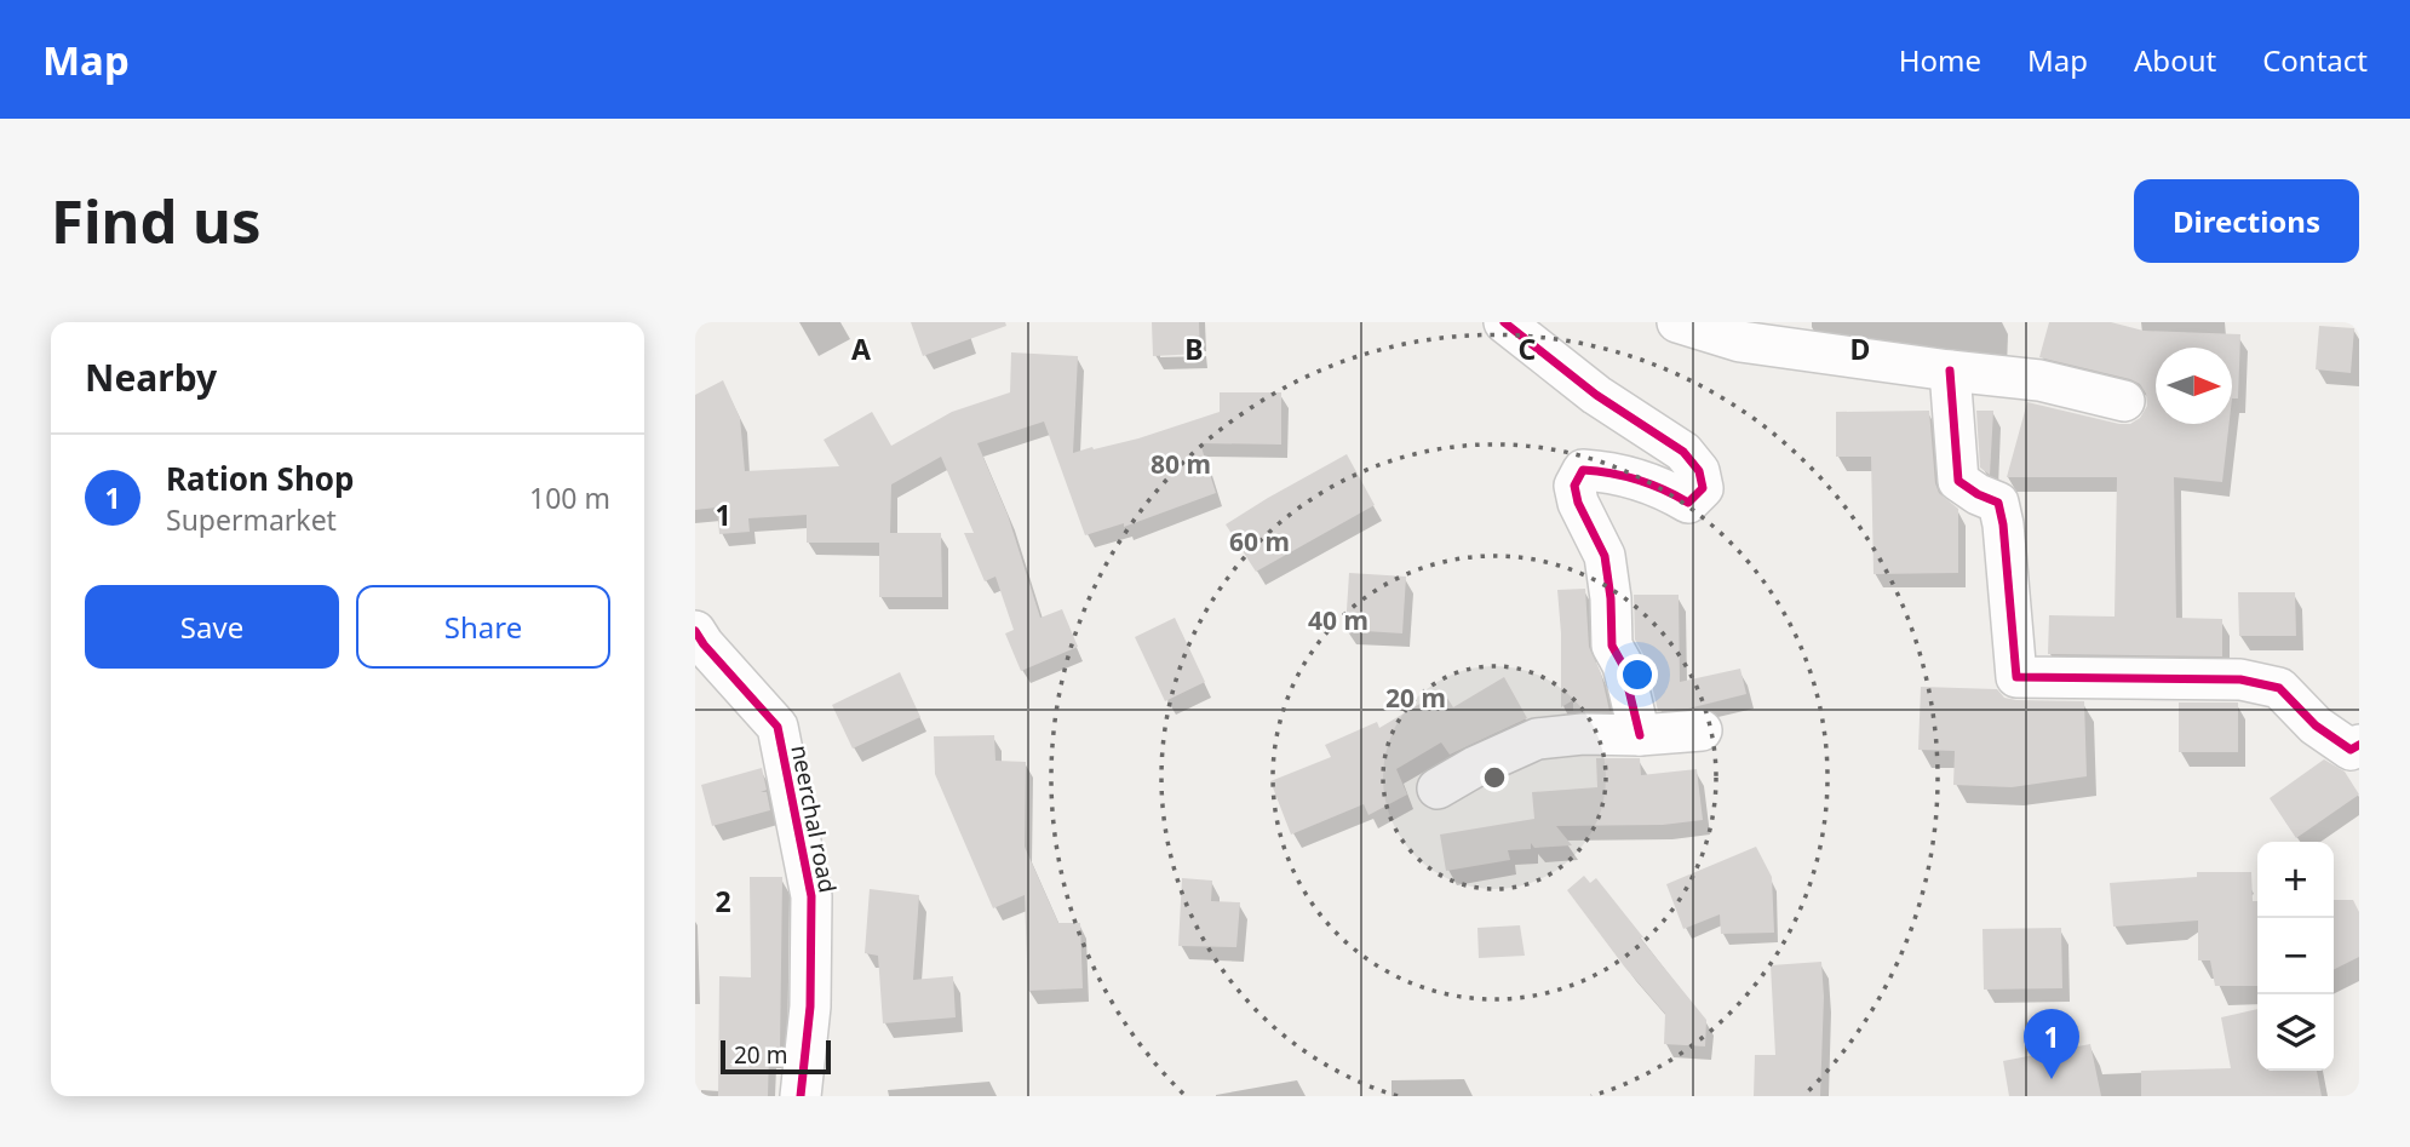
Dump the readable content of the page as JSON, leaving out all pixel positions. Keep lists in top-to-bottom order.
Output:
{
  "streets": {
    "street": ["neerchal road"]
  },
  "scale_bar": "20 m",
  "north": "right",
  "page": {
    "header": "Map",
    "nav": [
      "Home",
      "Map",
      "About",
      "Contact"
    ],
    "buttons": [
      "Directions",
      ["Save", "Share"]
    ],
    "title": "Find us",
    "heading": "Nearby",
    "list": [
      {
        "mark": "1",
        "name": "Ration Shop",
        "note": "Supermarket",
        "value": "100 m"
      }
    ],
    "map_buttons": ["+", "−"],
    "pins": "1",
    "scale": "20 m"
  },
  "grid": {
    "columns": [
      "A",
      "B",
      "C",
      "D"
    ],
    "rows": ["1", "2"]
  },
  "rings": [
    "80 m",
    "60 m",
    "40 m",
    "20 m"
  ]
}
